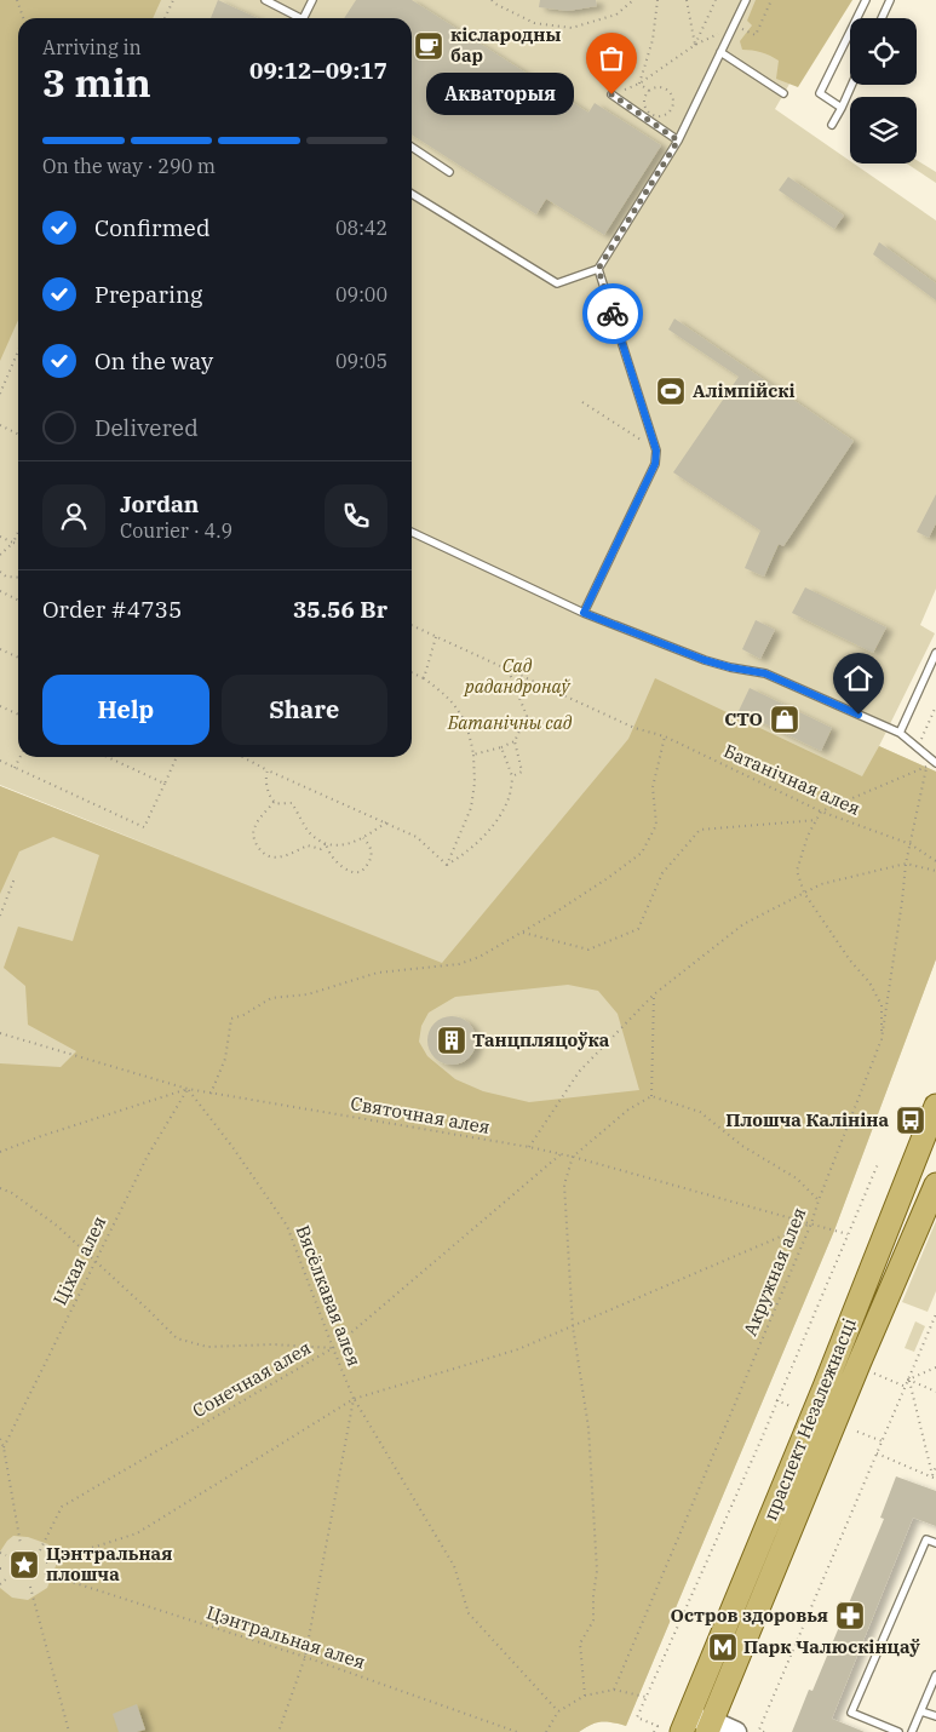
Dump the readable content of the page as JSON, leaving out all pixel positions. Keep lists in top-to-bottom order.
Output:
{
  "streets": {
    "main road": ["праспект Незалежнасці"],
    "path": [
      "Батанічная алея",
      "Святочная алея",
      "Ціхая алея",
      "Акружная алея",
      "Вясёлкавая алея",
      "Сонечная алея",
      "Цэнтральная алея"
    ]
  },
  "crossings": [
    ["Батанічная алея", "Акружная алея"],
    ["Святочная алея", "Ціхая алея"],
    ["Святочная алея", "Акружная алея"],
    ["Святочная алея", "Вясёлкавая алея"],
    ["Святочная алея", "Сонечная алея"],
    ["Ціхая алея", "Вясёлкавая алея"],
    ["Вясёлкавая алея", "Сонечная алея"]
  ],
  "parks": ["Сад радандронаў", "Батанічны сад"],
  "places": {
    "cafe": ["кіслародны бар"],
    "other": ["Акваторыя"],
    "sports": ["Алімпійскі"],
    "shop": ["СТО"],
    "building": ["Танцпляцоўка"],
    "bus stop": ["Плошча Калініна"],
    "place": ["Цэнтральная плошча"],
    "pharmacy": ["Остров здоровья"],
    "metro station": ["Парк Чалюскінцаў"]
  },
  "page": {
    "heading": ["3 min", "Arriving in", "09:12–09:17"],
    "panel": [
      "Jordan",
      "Courier · 4.9",
      "Order #4735",
      "35.56 Br"
    ],
    "bubble": "Акваторыя",
    "bar": "On the way · 290 m",
    "list": [
      ["Confirmed", "08:42"],
      ["Preparing", "09:00"],
      ["On the way", "09:05"],
      "Delivered"
    ],
    "buttons": ["Help", "Share"]
  }
}
